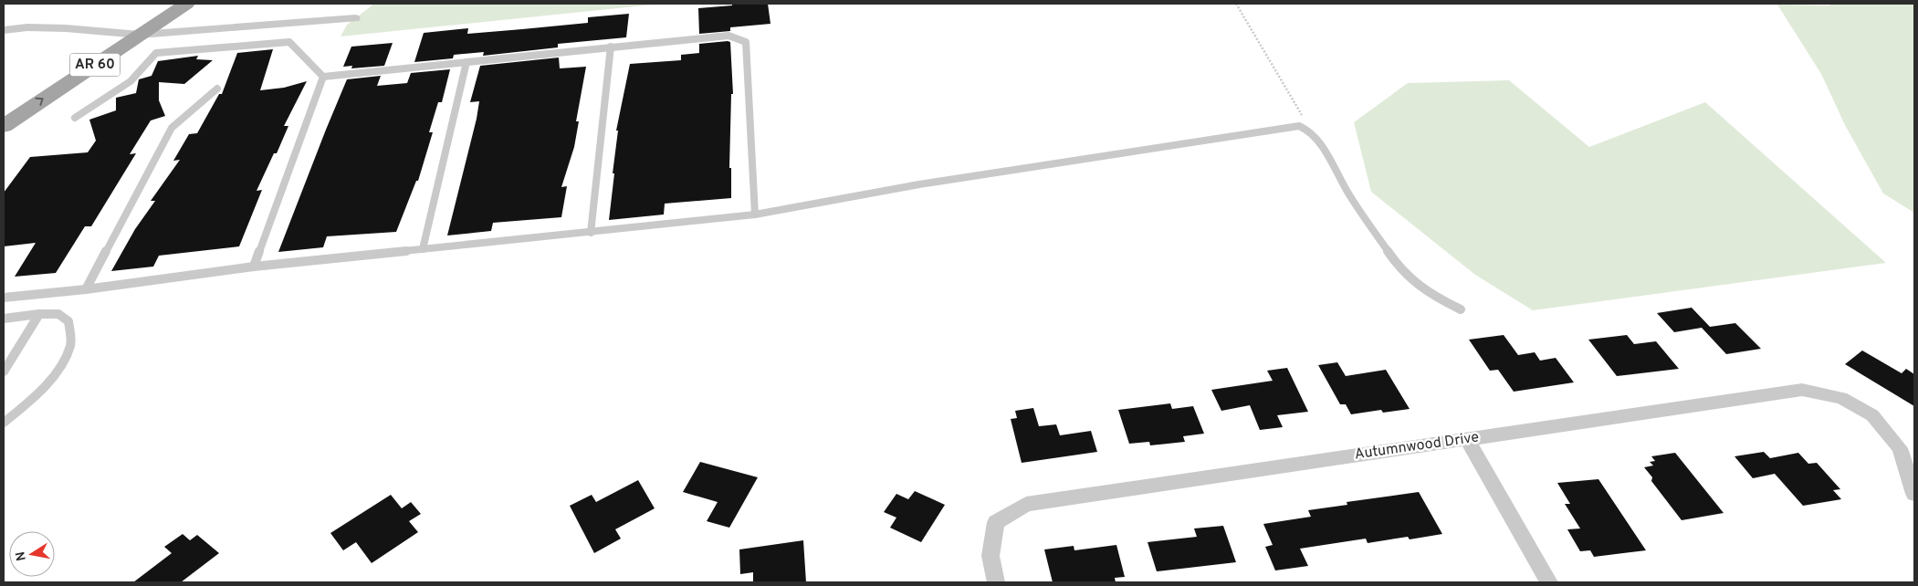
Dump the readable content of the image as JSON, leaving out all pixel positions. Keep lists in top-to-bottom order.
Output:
{
  "streets": {
    "main road": ["AR 60"],
    "street": ["Autumnwood Drive"]
  },
  "north": "left"
}
